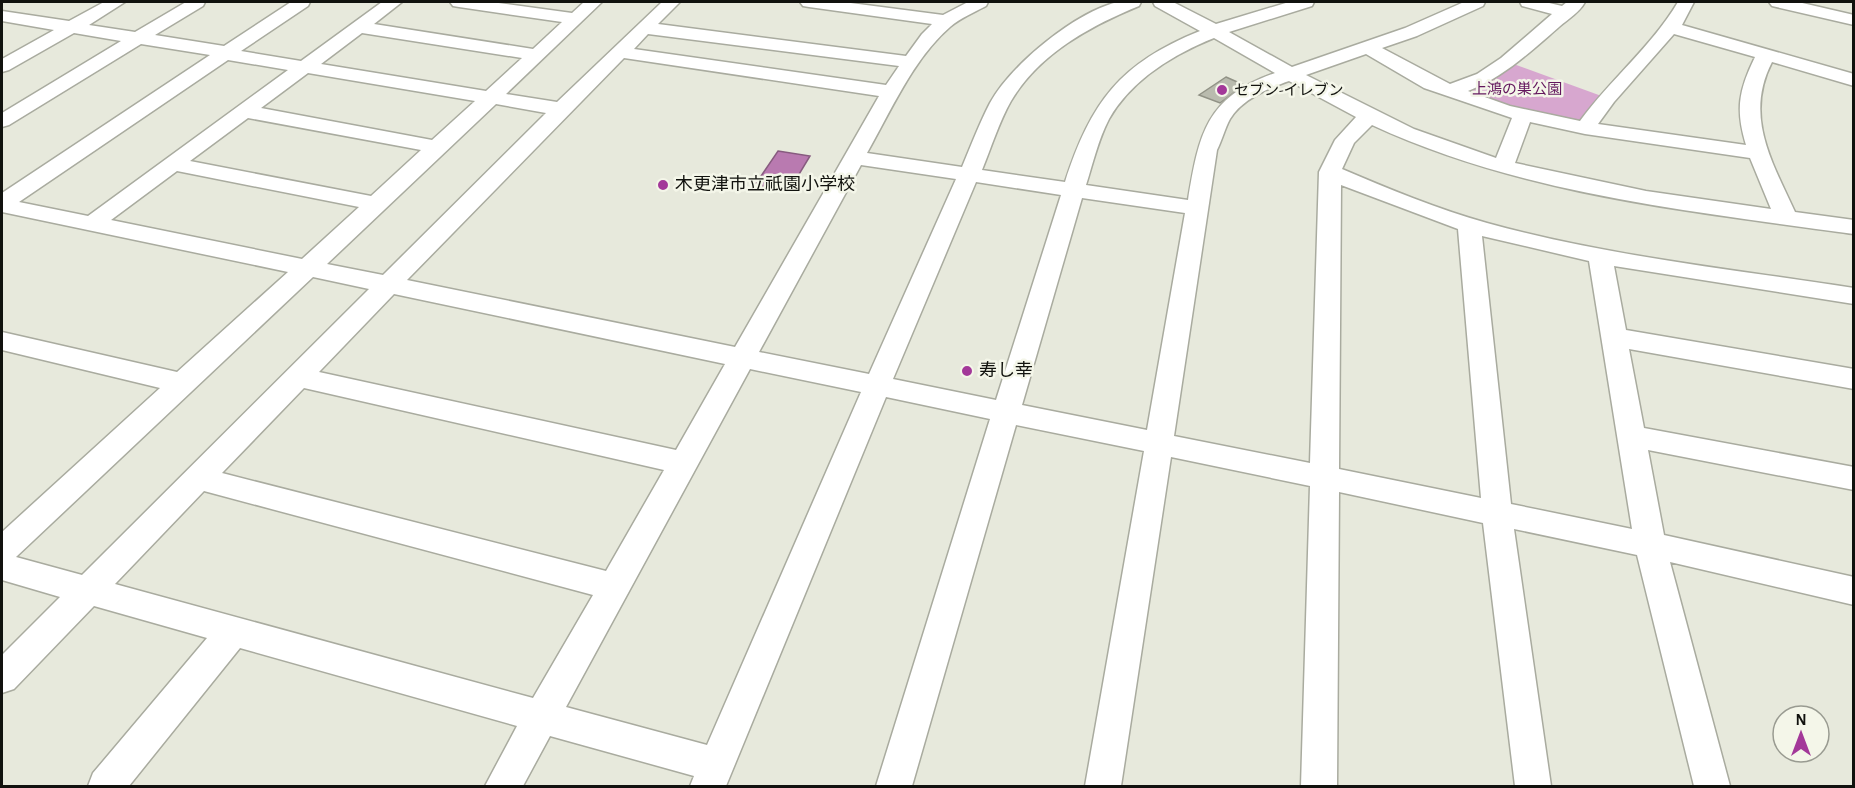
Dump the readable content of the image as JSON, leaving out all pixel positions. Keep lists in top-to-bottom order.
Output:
{
  "parks": ["上鴻の巣公園"],
  "places": ["セブン-イレブン", "木更津市立祇園小学校", "寿し幸"],
  "north": "top"
}
